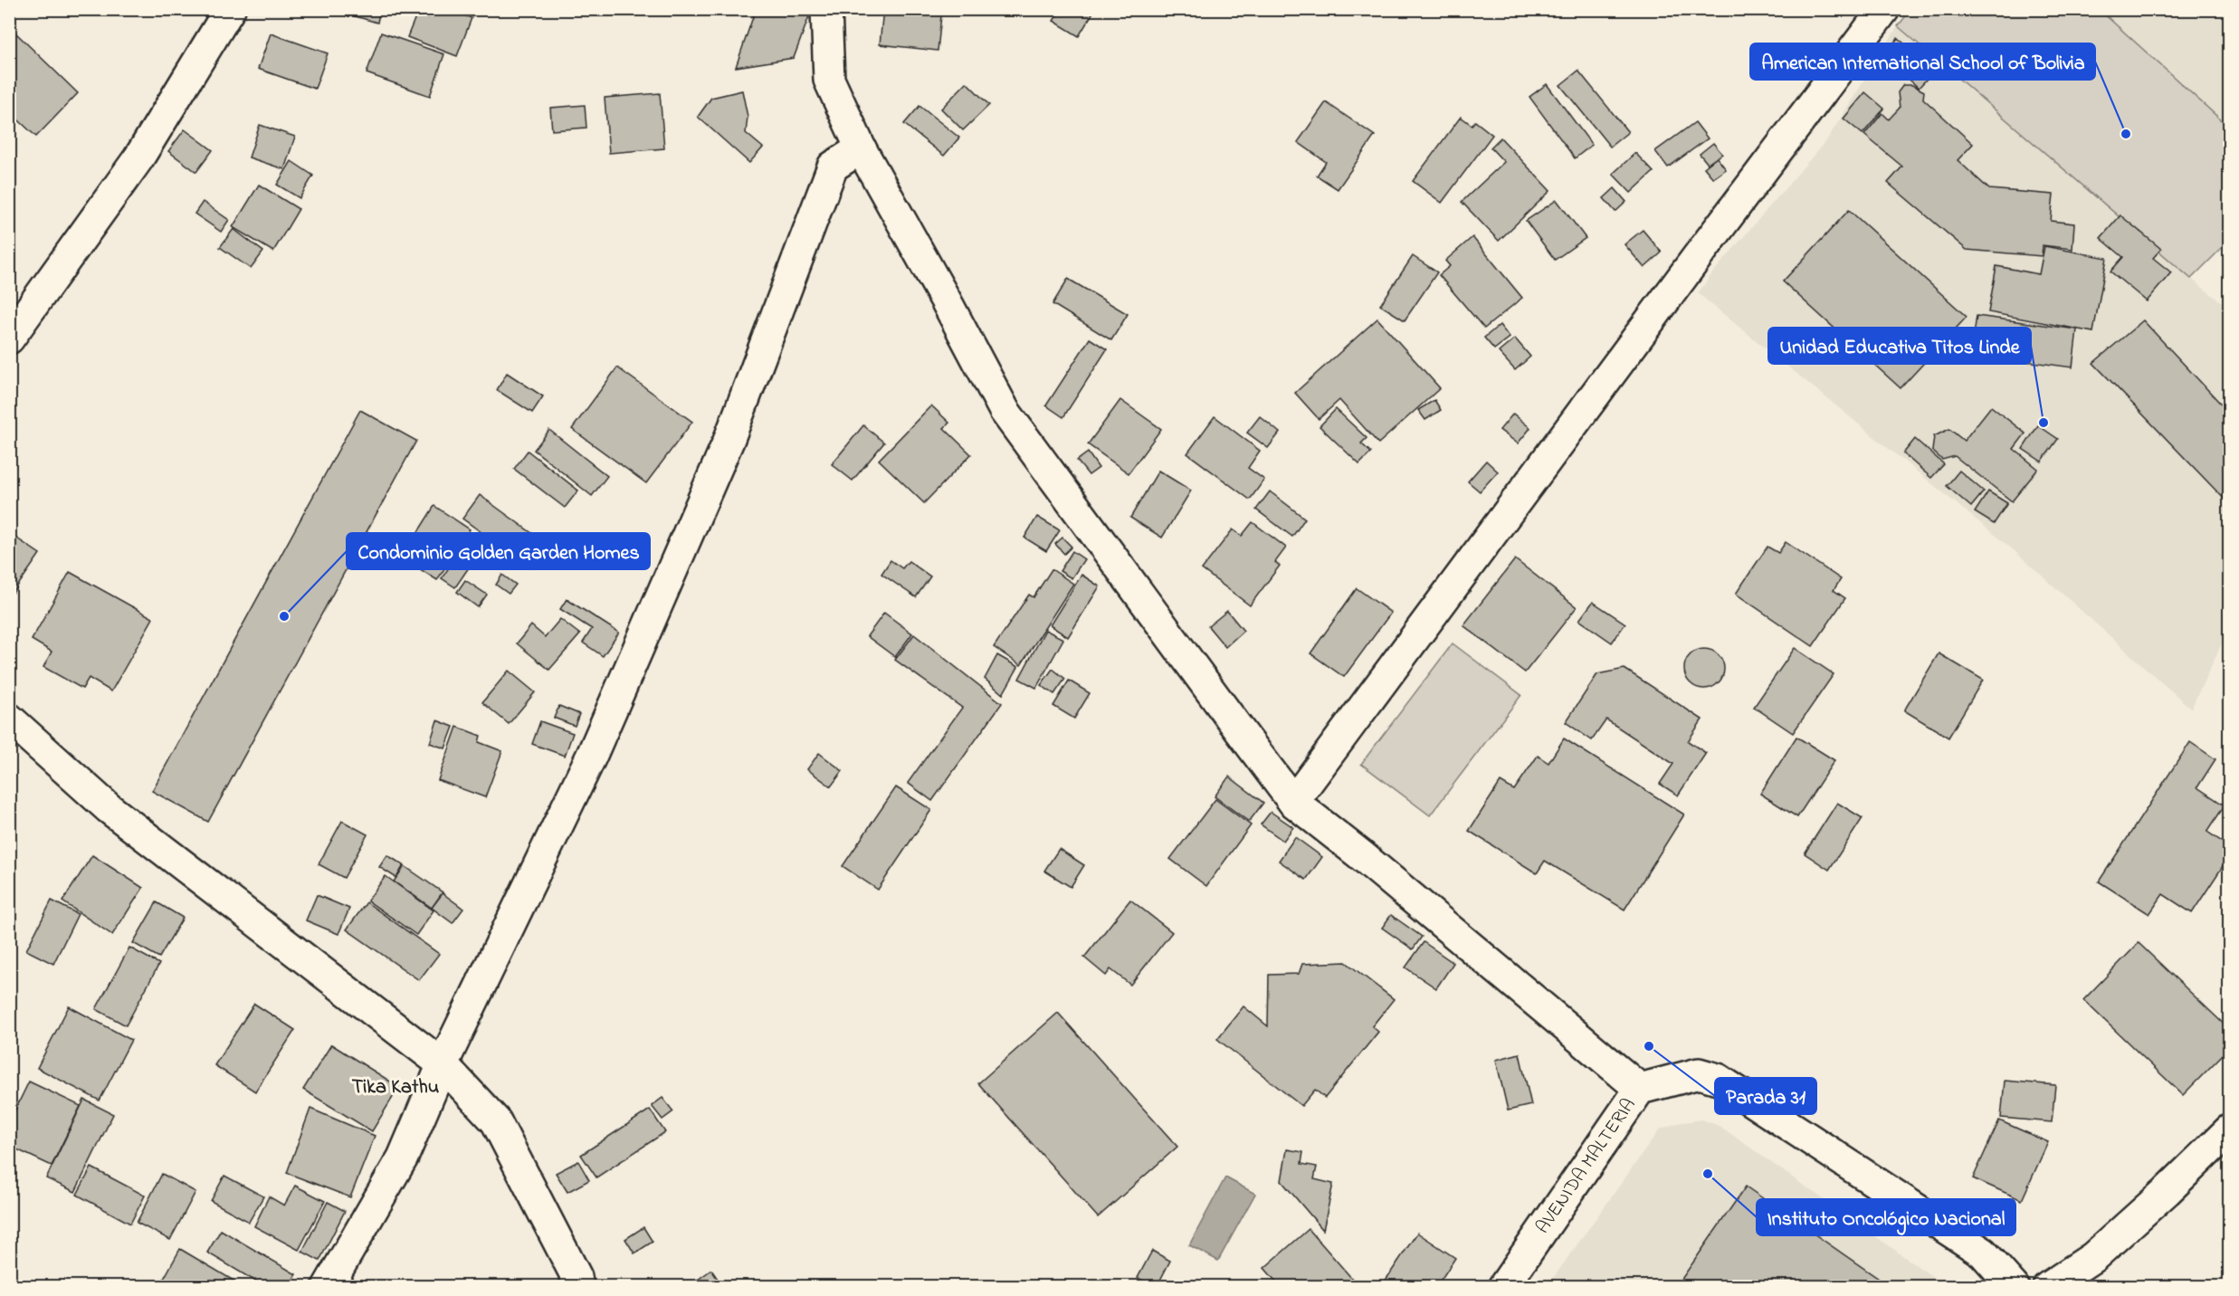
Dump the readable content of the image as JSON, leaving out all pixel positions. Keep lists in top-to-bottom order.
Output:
{
  "streets": {
    "street": ["AVENIDA MALTERIA"]
  },
  "districts": ["Tika Kathu"],
  "places": [
    "American International School of Bolivia",
    "Unidad Educativa Titos Linde",
    "Condominio Golden Garden Homes",
    "Parada 31",
    "Instituto Oncológico Nacional"
  ]
}
